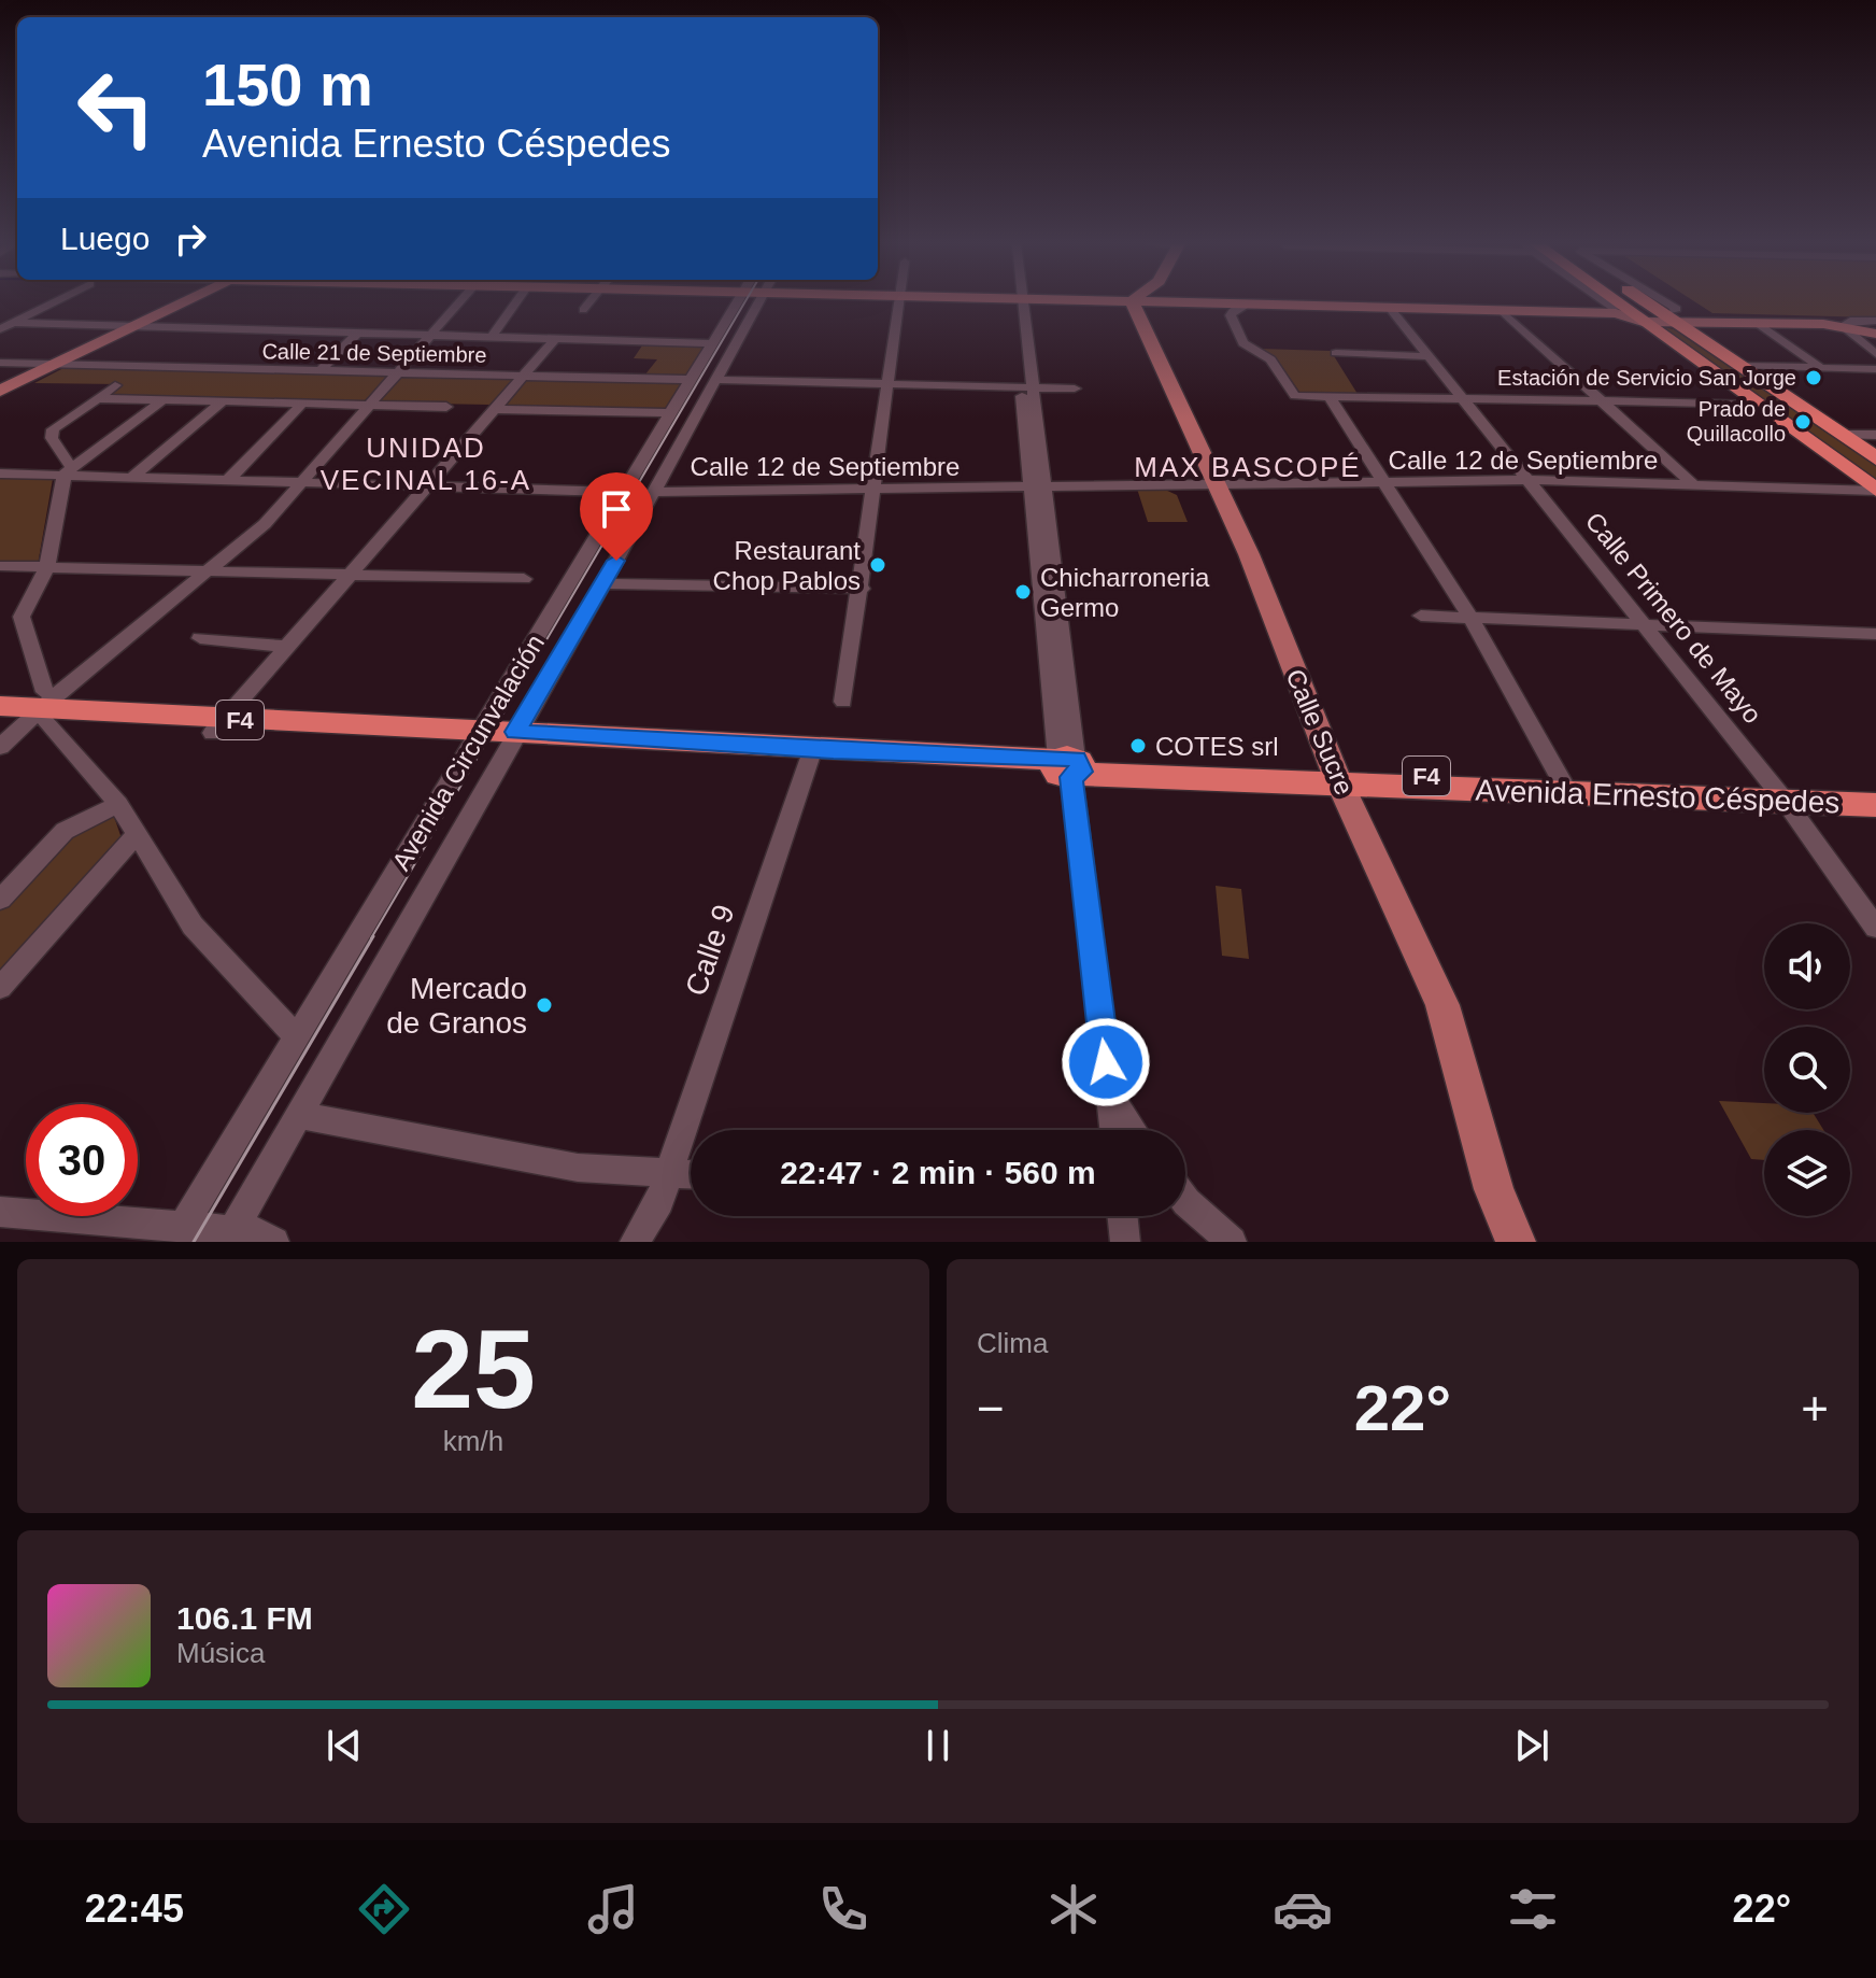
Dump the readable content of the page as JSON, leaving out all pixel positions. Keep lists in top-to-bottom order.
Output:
{
  "streets": {
    "highway": ["F4", "Avenida Ernesto Céspedes"],
    "main road": ["Calle Sucre"],
    "street": [
      "Calle 21 de Septiembre",
      "Calle 12 de Septiembre",
      "Calle Primero de Mayo",
      "Avenida Circunvalación",
      "Calle 9"
    ]
  },
  "crossings": [
    ["Calle 21 de Septiembre", "Avenida Circunvalación"],
    ["Calle 12 de Septiembre", "Calle Primero de Mayo"],
    ["Calle 12 de Septiembre", "Calle Sucre"],
    ["Calle 12 de Septiembre", "Avenida Circunvalación"],
    ["Calle Primero de Mayo", "Avenida Ernesto Céspedes"],
    ["Calle Sucre", "Avenida Ernesto Céspedes"],
    ["Avenida Circunvalación", "Avenida Ernesto Céspedes"],
    ["Avenida Ernesto Céspedes", "Calle 9"]
  ],
  "districts": ["UNIDAD VECINAL 16-A", "MAX BASCOPÉ"],
  "places": [
    "Estación de Servicio San Jorge",
    "Prado de Quillacollo",
    "Restaurant Chop Pablos",
    "Chicharroneria Germo",
    "COTES srl",
    "Mercado de Granos"
  ],
  "page": {
    "turn": ["150 m", "Avenida Ernesto Céspedes"],
    "then": "Luego",
    "limit": "30",
    "trip": "22:47 · 2 min · 560 m",
    "tile": [
      ["25", "km/h"],
      "Clima"
    ],
    "heat": ["−", "22°", "+"],
    "song": ["106.1 FM", "Música"],
    "tabs": ["22:45", "22°"]
  }
}
